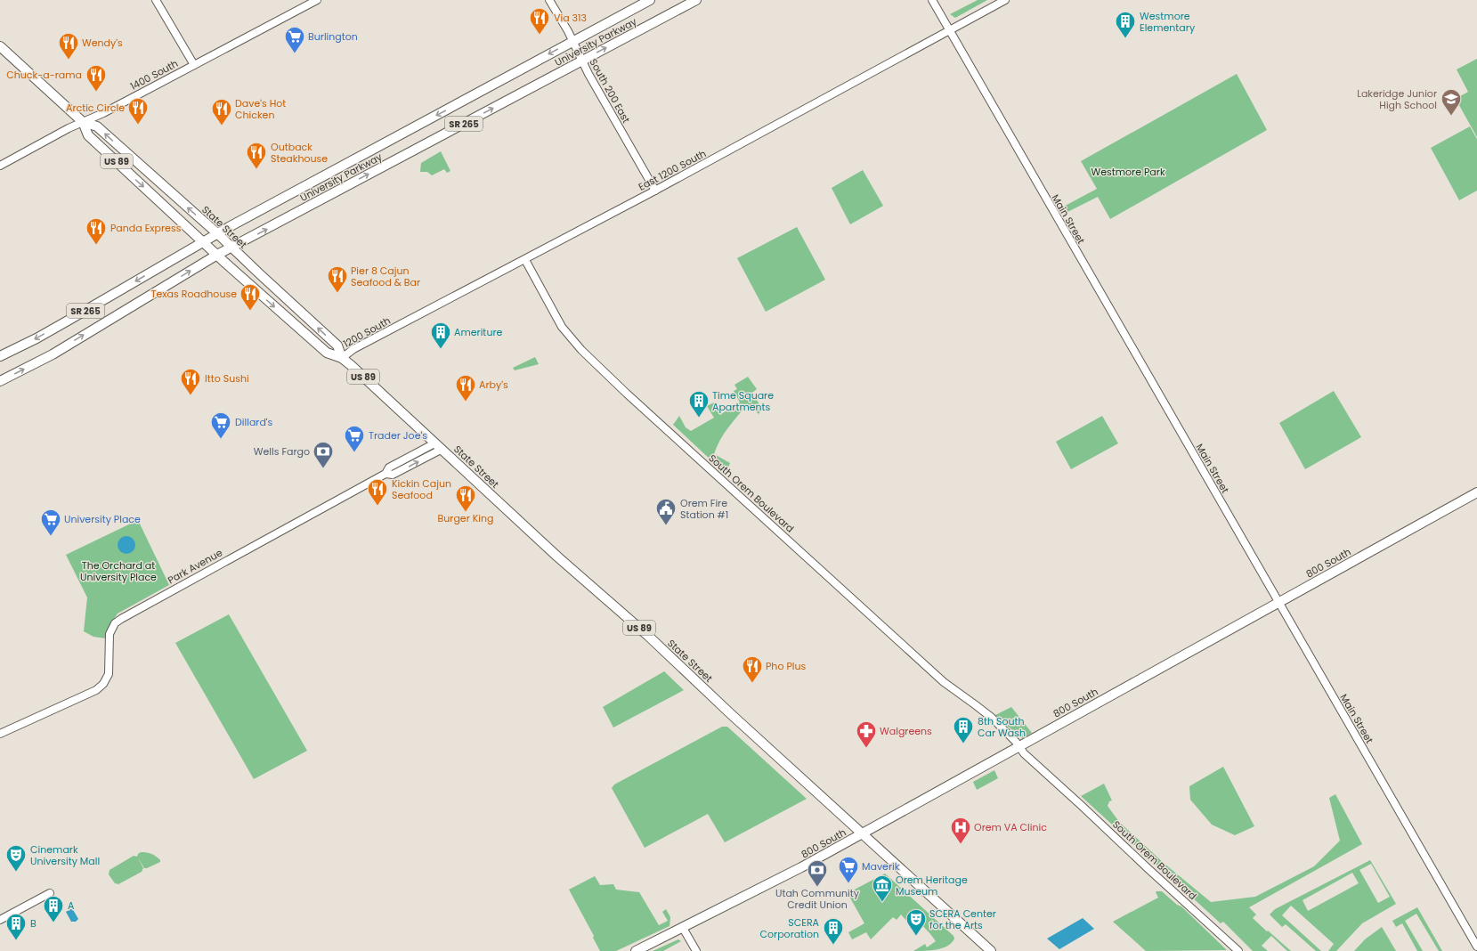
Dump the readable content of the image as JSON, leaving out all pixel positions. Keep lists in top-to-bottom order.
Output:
{
  "streets": {
    "main road": [
      "University Parkway",
      "SR 265",
      "US 89",
      "State Street",
      "800 South"
    ],
    "street": [
      "1400 South",
      "South 200 East",
      "East 1200 South",
      "Main Street",
      "1200 South",
      "South Orem Boulevard",
      "Park Avenue"
    ]
  },
  "crossings": [
    ["University Parkway", "South 200 East"],
    ["University Parkway", "State Street"],
    ["1400 South", "State Street"],
    ["South 200 East", "East 1200 South"],
    ["East 1200 South", "Main Street"],
    ["East 1200 South", "1200 South"],
    ["East 1200 South", "South Orem Boulevard"],
    ["Main Street", "800 South"],
    ["State Street", "1200 South"],
    ["State Street", "800 South"],
    ["State Street", "Park Avenue"],
    ["South Orem Boulevard", "800 South"]
  ],
  "parks": ["Westmore Park", "The Orchard at University Place"],
  "places": {
    "restaurant": [
      "Via 313",
      "Wendy's",
      "Chuck-a-rama",
      "Arctic Circle",
      "Dave's Hot Chicken",
      "Outback Steakhouse",
      "Panda Express",
      "Pier 8 Cajun Seafood & Bar",
      "Texas Roadhouse",
      "Itto Sushi",
      "Arby's",
      "Kickin Cajun Seafood",
      "Burger King",
      "Pho Plus"
    ],
    "building": [
      "Westmore Elementary",
      "Ameriture",
      "Time Square Apartments",
      "8th South Car Wash",
      "A",
      "B",
      "SCERA Corporation"
    ],
    "supermarket": [
      "Burlington",
      "Dillard's",
      "Trader Joe's",
      "University Place",
      "Maverik"
    ],
    "school or university": ["Lakeridge Junior High School"],
    "bank": ["Wells Fargo", "Utah Community Credit Union"],
    "public building": ["Orem Fire Station #1"],
    "pharmacy": ["Walgreens"],
    "hospital": ["Orem VA Clinic"],
    "theatre": ["Cinemark University Mall", "SCERA Center for the Arts"],
    "museum": ["Orem Heritage Museum"]
  }
}
